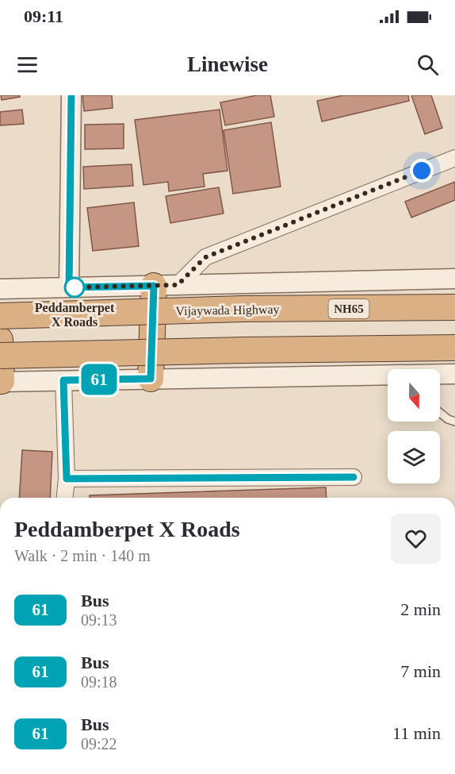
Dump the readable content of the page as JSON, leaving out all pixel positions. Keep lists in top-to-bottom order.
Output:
{
  "streets": {
    "highway": ["NH65", "Vijaywada Highway"]
  },
  "places": ["Peddamberpet X Roads"],
  "lines": ["bus line 61"],
  "north": "bottom",
  "page": {
    "status": "09:11",
    "header": "Linewise",
    "on_map": "61",
    "heading": ["Peddamberpet X Roads", "Walk · 2 min · 140 m"],
    "list": [
      {
        "mark": "61",
        "name": "Bus",
        "note": "09:13",
        "value": "2 min"
      },
      {
        "mark": "61",
        "name": "Bus",
        "note": "09:18",
        "value": "7 min"
      },
      {
        "mark": "61",
        "name": "Bus",
        "note": "09:22",
        "value": "11 min"
      }
    ]
  }
}
